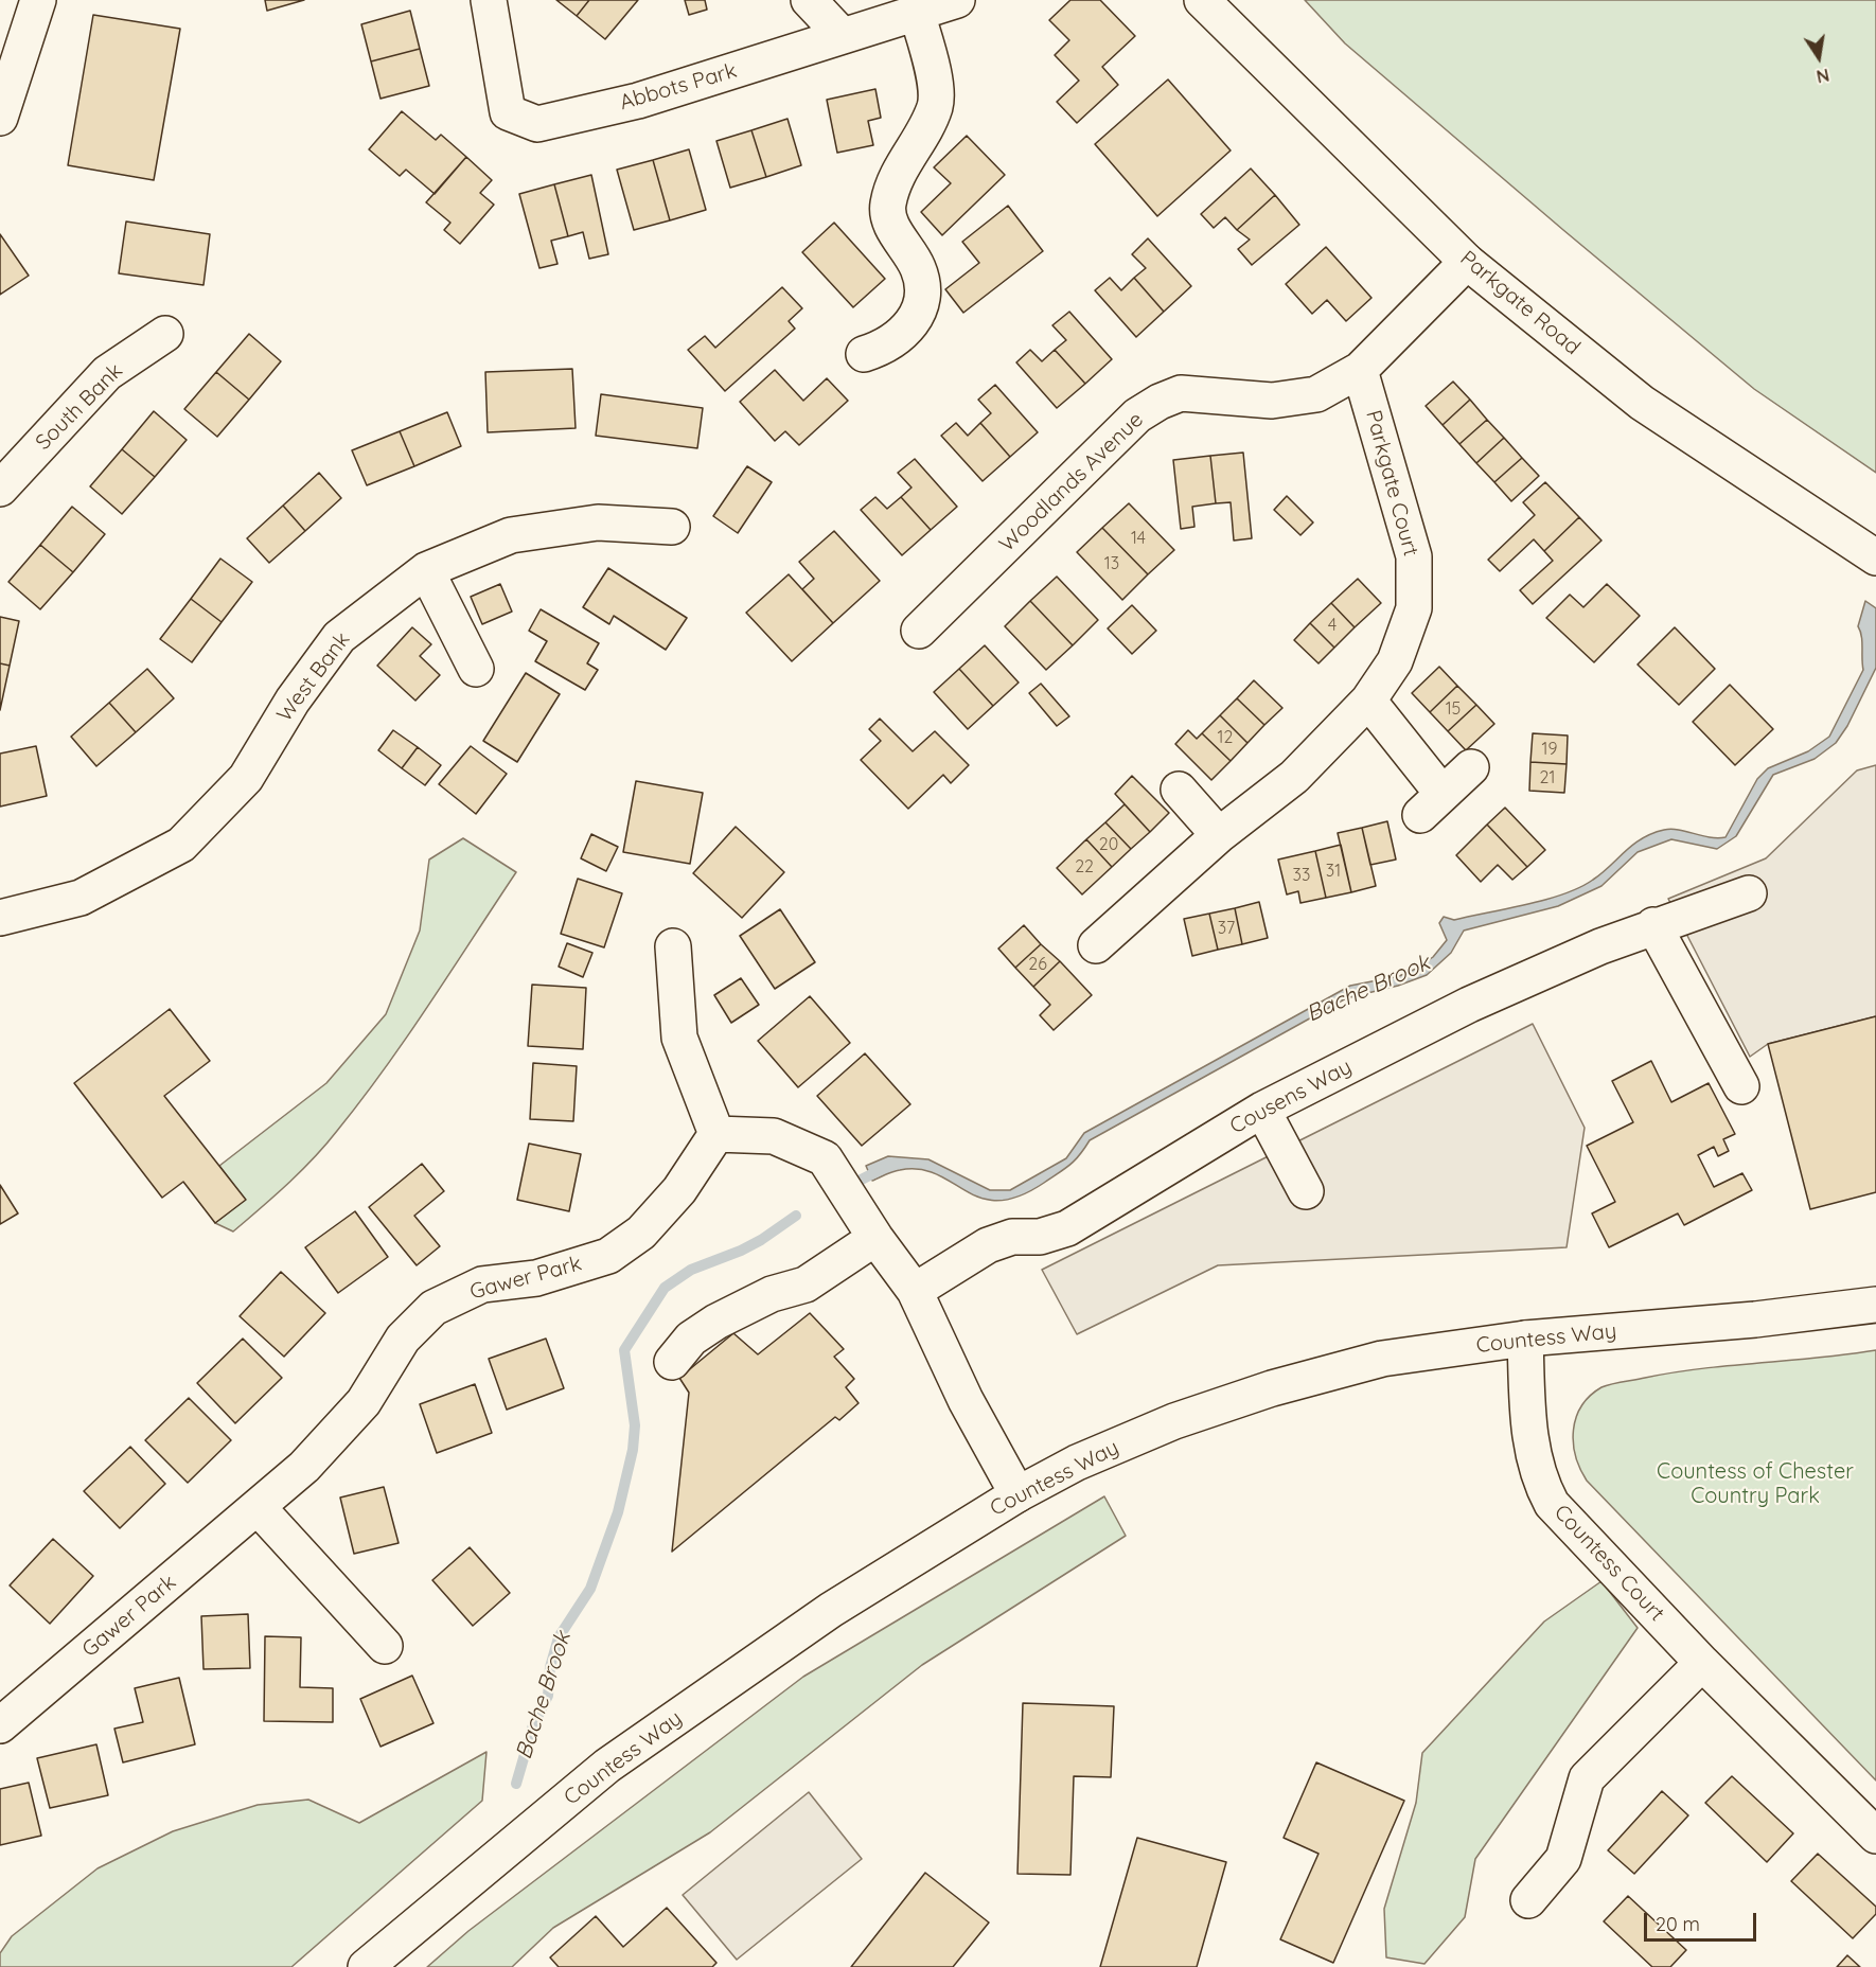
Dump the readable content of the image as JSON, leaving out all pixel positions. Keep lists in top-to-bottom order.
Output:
{
  "streets": {
    "street": [
      "Abbots Park",
      "Parkgate Road",
      "South Bank",
      "Woodlands Avenue",
      "Parkgate Court",
      "West Bank",
      "Cousens Way",
      "Gawer Park",
      "Countess Way",
      "Countess Court"
    ]
  },
  "crossings": [
    ["Parkgate Road", "Woodlands Avenue"],
    ["Woodlands Avenue", "Parkgate Court"],
    ["Countess Way", "Countess Court"]
  ],
  "water": ["Bache Brook"],
  "parks": ["Countess of Chester Country Park"],
  "house_numbers": [
    "14",
    "13",
    "4",
    "15",
    "12",
    "19",
    "21",
    "20",
    "22",
    "31",
    "33",
    "37",
    "26"
  ],
  "scale_bar": "20 m",
  "north": "bottom"
}
